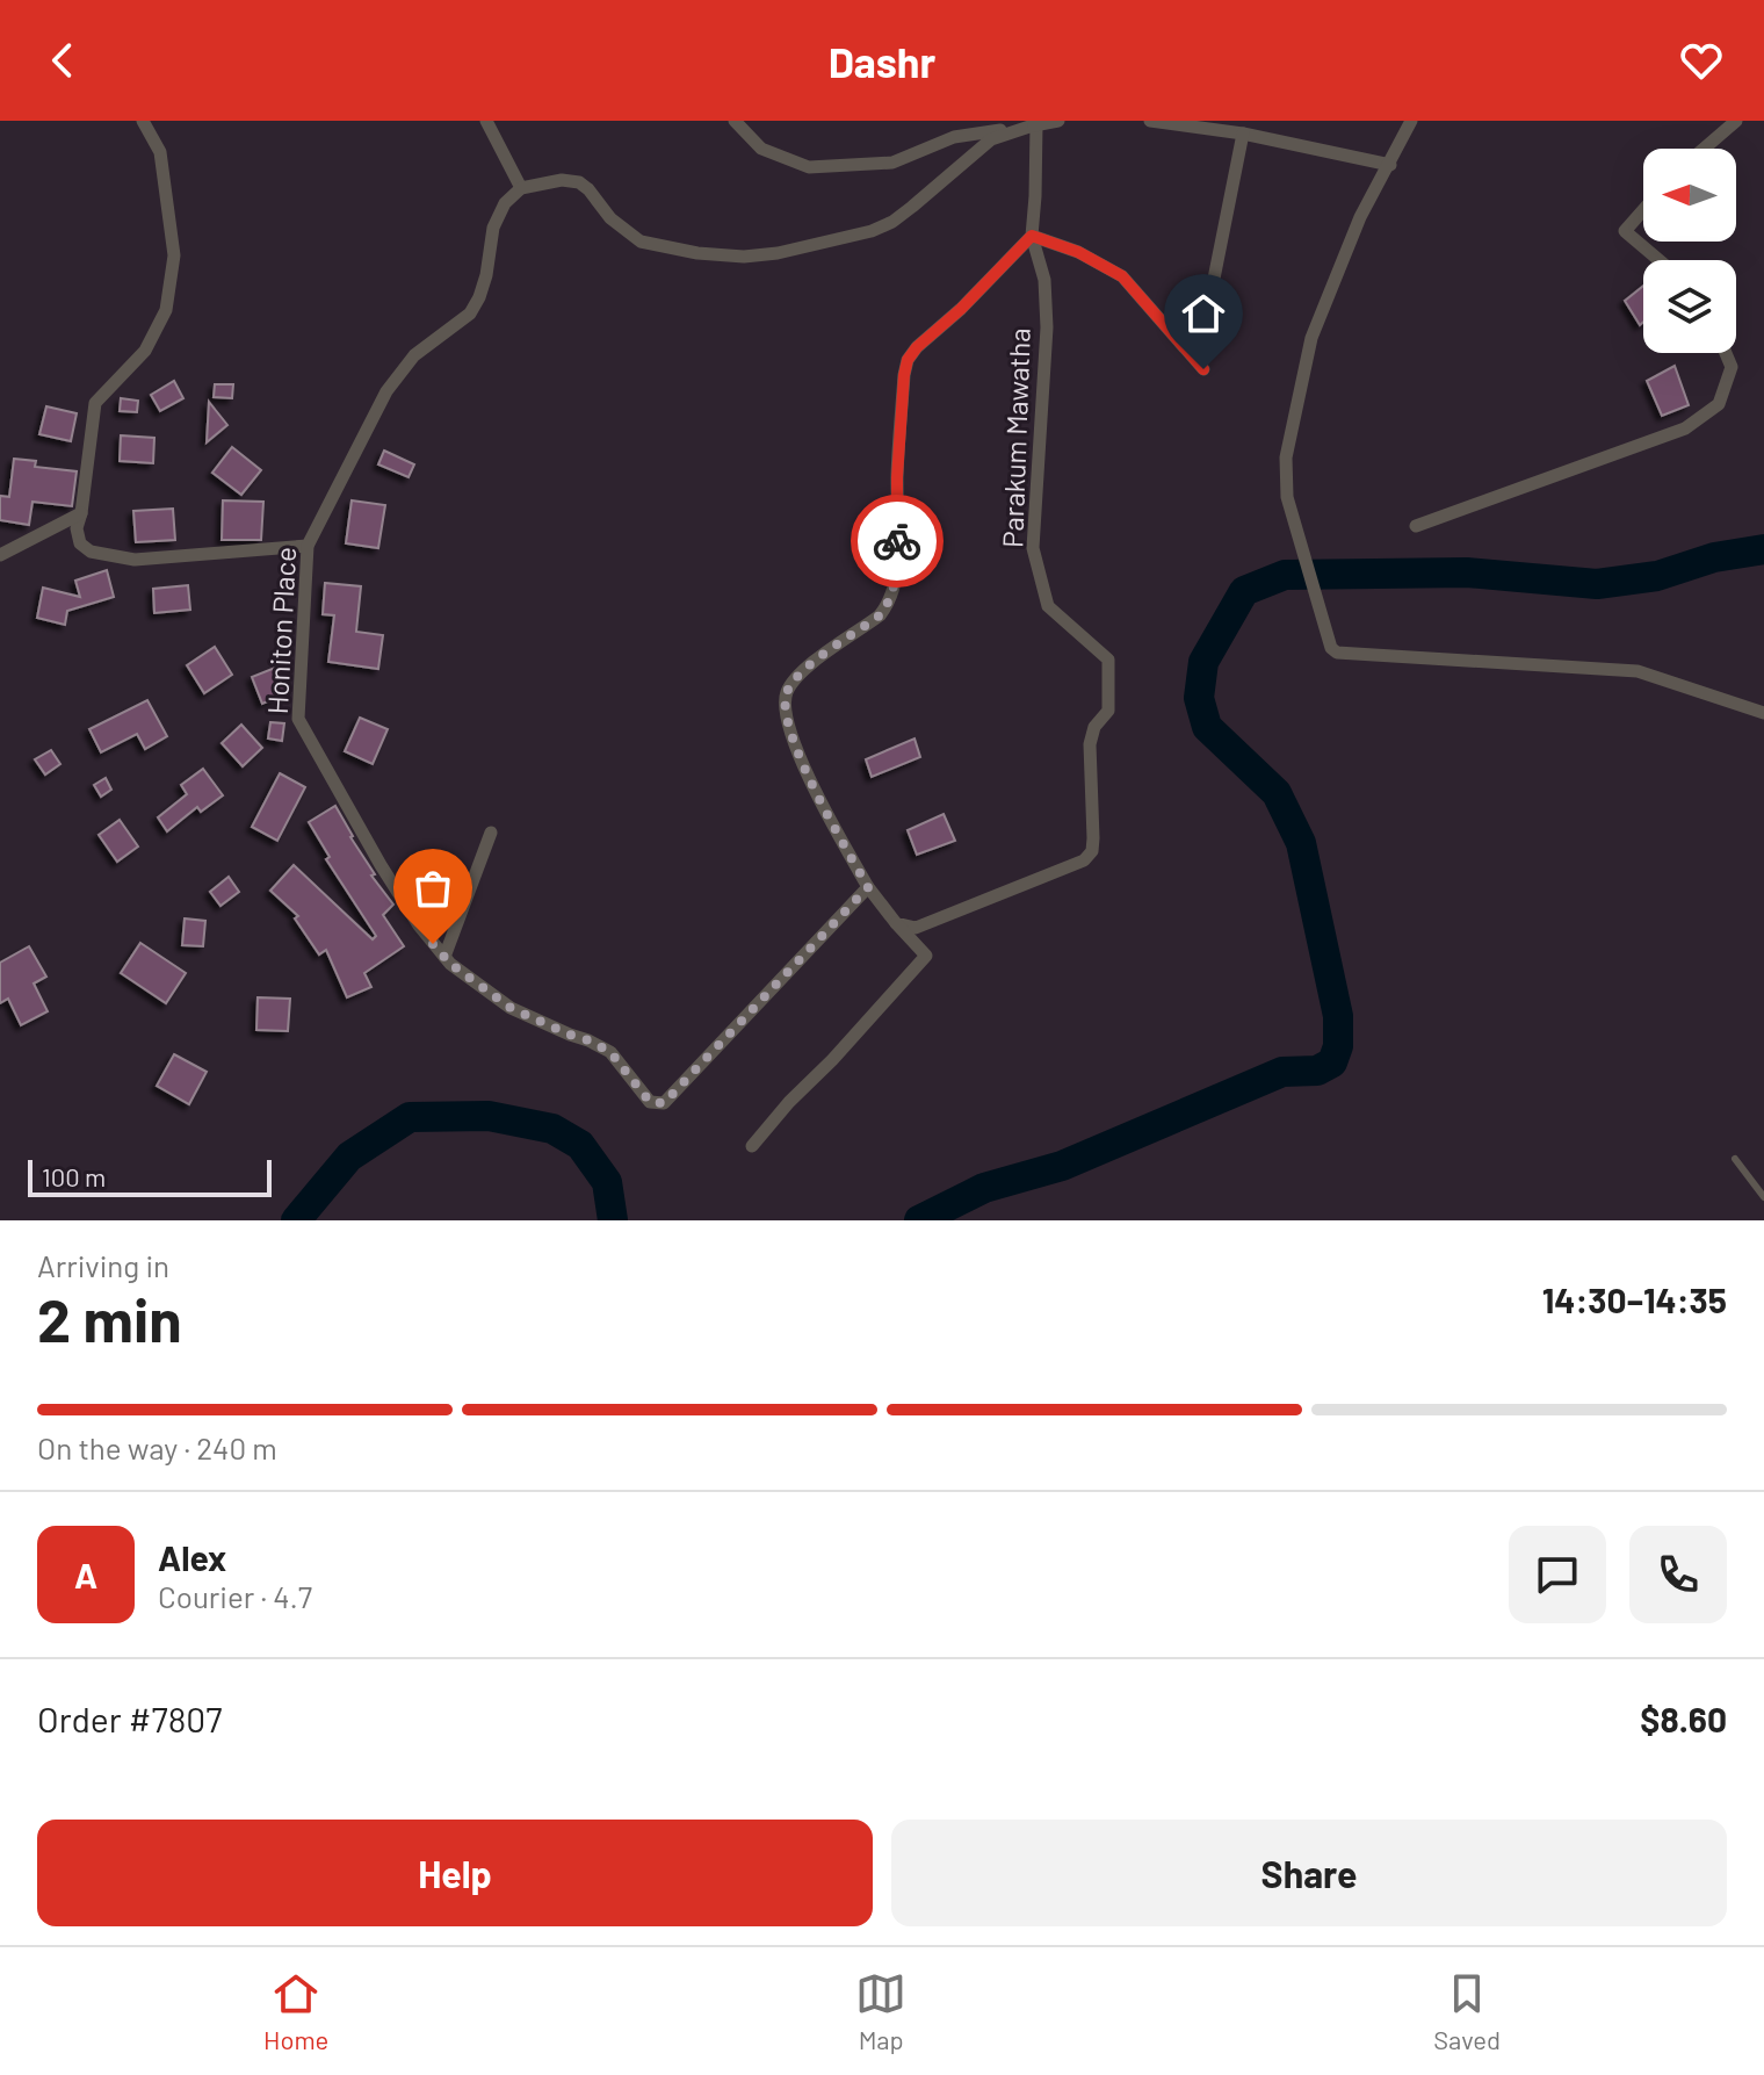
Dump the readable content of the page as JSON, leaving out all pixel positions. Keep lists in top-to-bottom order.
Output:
{
  "streets": {
    "street": ["Parakum Mawatha", "Honiton Place"]
  },
  "scale_bar": "100 m",
  "north": "left",
  "page": {
    "header": "Dashr",
    "scale": "100 m",
    "heading": ["2 min", "Arriving in", "14:30–14:35"],
    "panel": [
      "Alex",
      "Courier · 4.7",
      "Order #7807",
      "$8.60"
    ],
    "bar": "On the way · 240 m",
    "round": "A",
    "buttons": ["Help", "Share"],
    "tabs": ["Home", "Map", "Saved"]
  }
}
